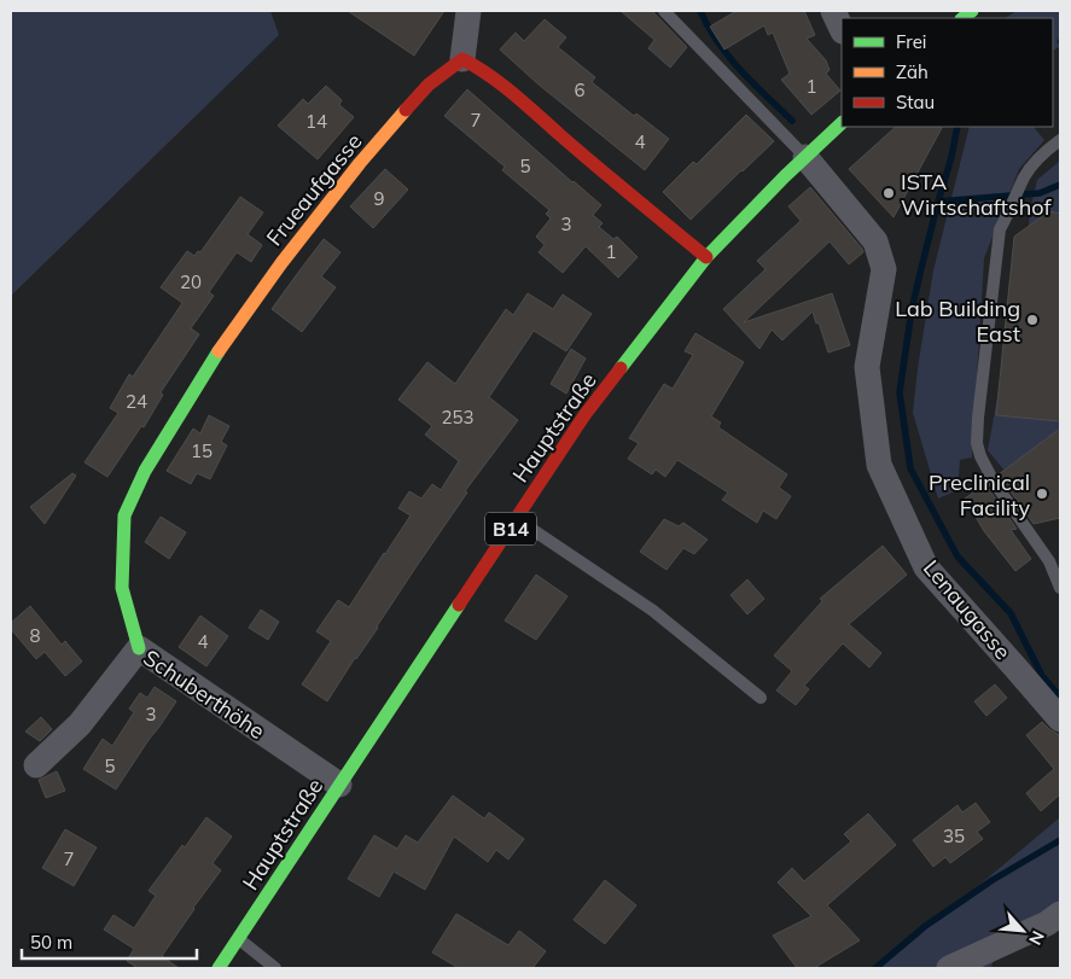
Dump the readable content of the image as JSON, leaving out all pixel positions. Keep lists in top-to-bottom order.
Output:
{
  "streets": {
    "main road": ["Frueaufgasse", "Hauptstraße", "B14"],
    "street": ["Lenaugasse", "Schuberthöhe"]
  },
  "crossings": [
    ["Frueaufgasse", "Schuberthöhe"],
    ["Hauptstraße", "Lenaugasse"],
    ["Hauptstraße", "Schuberthöhe"]
  ],
  "places": ["ISTA Wirtschaftshof", "Lab Building East", "Preclinical Facility"],
  "house_numbers": [
    "1",
    "6",
    "7",
    "14",
    "4",
    "5",
    "9",
    "3",
    "1",
    "20",
    "24",
    "253",
    "15",
    "8",
    "4",
    "3",
    "5",
    "35",
    "7"
  ],
  "legend": ["Frei", "Zäh", "Stau"],
  "scale_bar": "50 m",
  "north": "bottom right"
}
